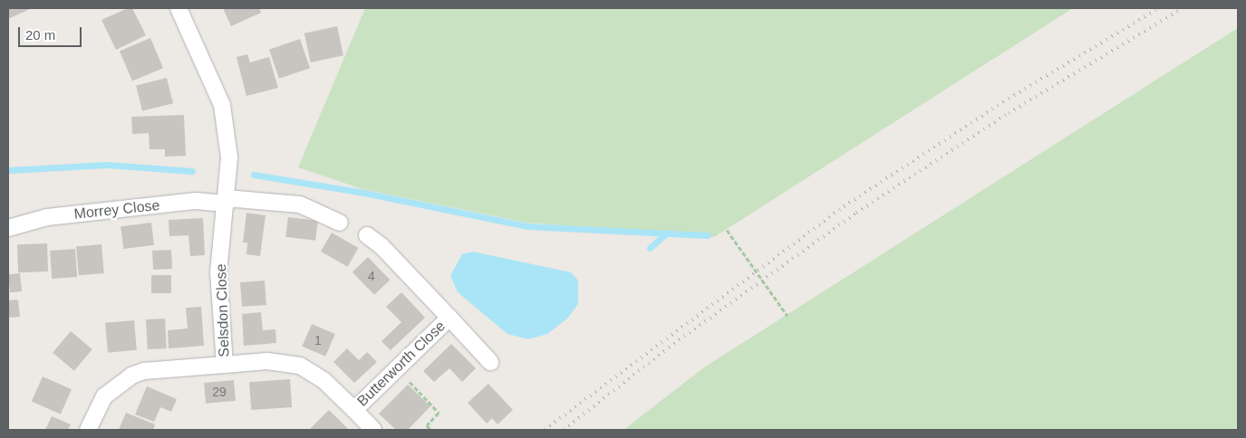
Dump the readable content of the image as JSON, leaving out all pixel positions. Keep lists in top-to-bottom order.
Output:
{
  "streets": {
    "street": ["Morrey Close", "Selsdon Close", "Butterworth Close"]
  },
  "crossings": [
    ["Morrey Close", "Selsdon Close"],
    ["Selsdon Close", "Butterworth Close"]
  ],
  "house_numbers": ["4", "1", "29"],
  "scale_bar": "20 m"
}
